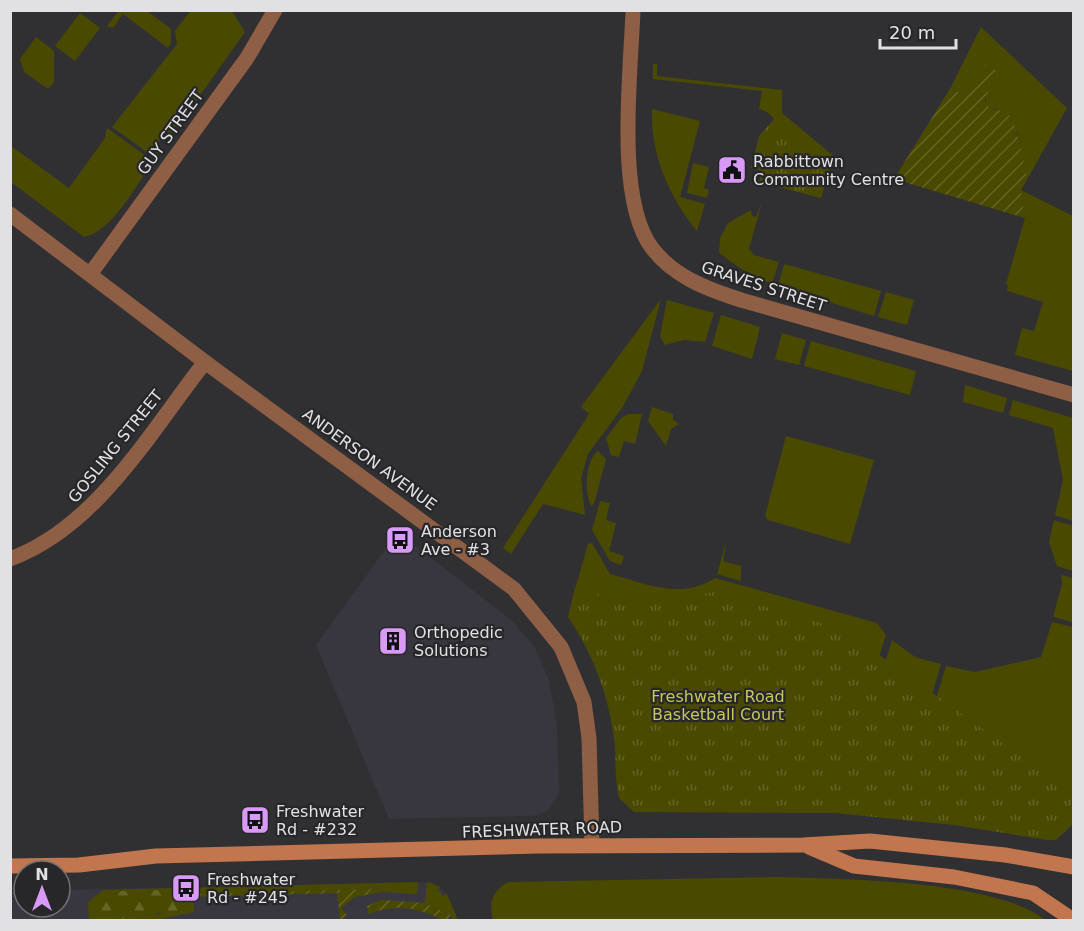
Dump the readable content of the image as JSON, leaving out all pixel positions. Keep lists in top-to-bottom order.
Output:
{
  "streets": {
    "main road": ["FRESHWATER ROAD"],
    "street": [
      "GUY STREET",
      "GRAVES STREET",
      "GOSLING STREET",
      "ANDERSON AVENUE"
    ]
  },
  "crossings": [
    ["GUY STREET", "ANDERSON AVENUE"],
    ["GOSLING STREET", "ANDERSON AVENUE"],
    ["ANDERSON AVENUE", "FRESHWATER ROAD"]
  ],
  "parks": ["Freshwater Road Basketball Court"],
  "places": {
    "public building": ["Rabbittown Community Centre"],
    "bus stop": ["Anderson Ave - #3", "Freshwater Rd - #232", "Freshwater Rd - #245"],
    "building": ["Orthopedic Solutions"]
  },
  "scale_bar": "20 m",
  "north": "top"
}
